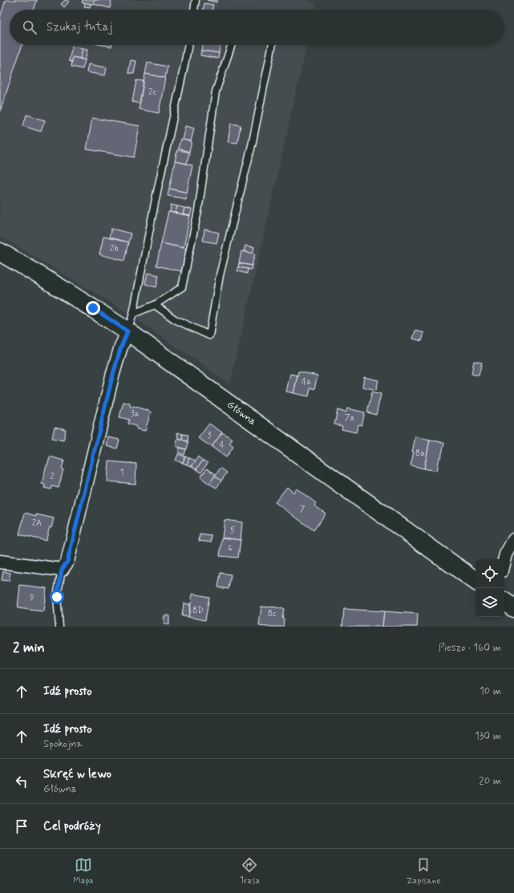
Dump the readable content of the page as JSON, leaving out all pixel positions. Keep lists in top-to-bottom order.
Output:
{
  "streets": {
    "main road": ["Główna"]
  },
  "house_numbers": [
    "2c",
    "2b",
    "4a",
    "3a",
    "7a",
    "3",
    "4",
    "8a",
    "1",
    "2",
    "7",
    "2A",
    "5",
    "6",
    "9",
    "8D",
    "8c"
  ],
  "page": {
    "search": "Szukaj tutaj",
    "heading": ["2 min", "Pieszo · 160 m"],
    "list": [
      ["Idź prosto", "10 m"],
      ["Idź prosto", "Spokojna", "130 m"],
      ["Skręć w lewo", "Główna", "20 m"],
      "Cel podróży"
    ],
    "nav": ["Mapa", "Trasa", "Zapisane"]
  }
}
